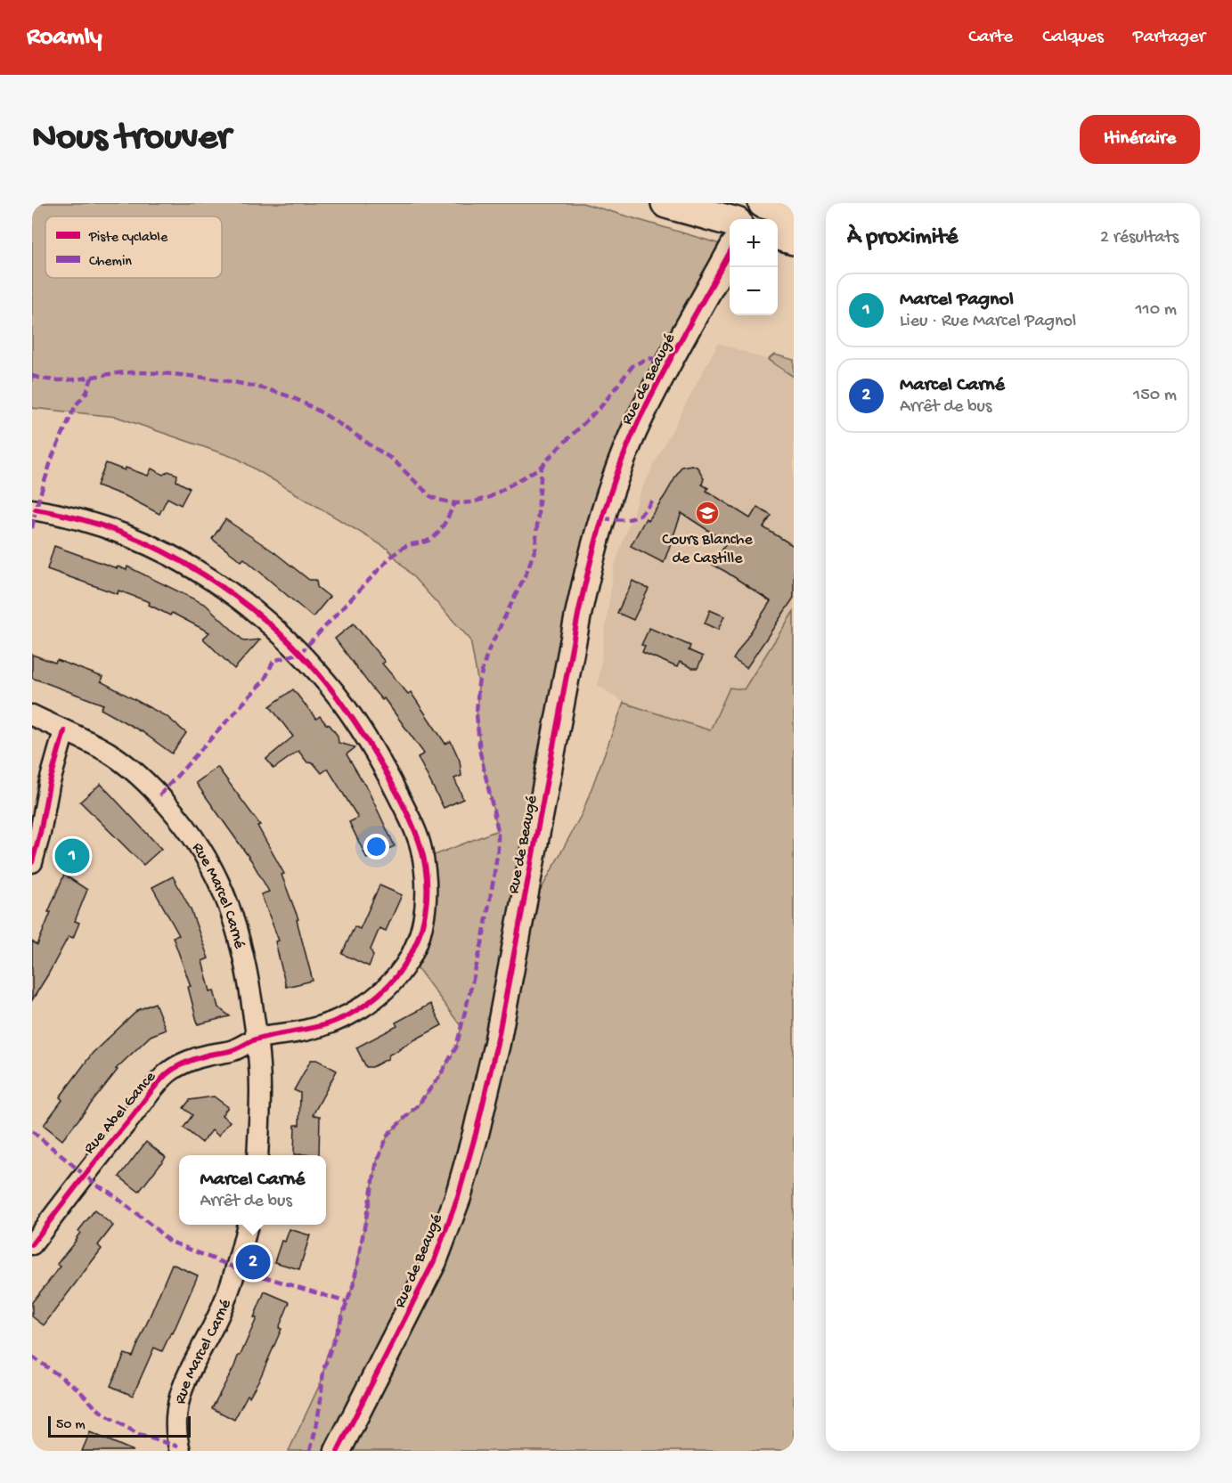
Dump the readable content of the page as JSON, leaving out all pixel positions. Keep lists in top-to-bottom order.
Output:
{
  "streets": {
    "street": ["Rue de Beaugé", "Rue Marcel Carné", "Rue Abel Gance"]
  },
  "crossings": [
    ["Rue Marcel Carné", "Rue Abel Gance"]
  ],
  "places": {
    "school or university": ["Cours Blanche de Castille"]
  },
  "legend": ["Piste cyclable", "Chemin"],
  "scale_bar": "50 m",
  "page": {
    "header": "Roamly",
    "nav": ["Carte", "Calques", "Partager"],
    "buttons": "Itinéraire",
    "title": "Nous trouver",
    "heading": ["À proximité", "2 résultats"],
    "map_buttons": ["+", "−"],
    "list": [
      {
        "mark": "1",
        "name": "Marcel Pagnol",
        "note": "Lieu · Rue Marcel Pagnol",
        "value": "110 m"
      },
      {
        "mark": "2",
        "name": "Marcel Carné",
        "note": "Arrêt de bus",
        "value": "150 m"
      }
    ],
    "pins": ["1", "2"],
    "popup": ["Marcel Carné", "Arrêt de bus"],
    "scale": "50 m"
  }
}
